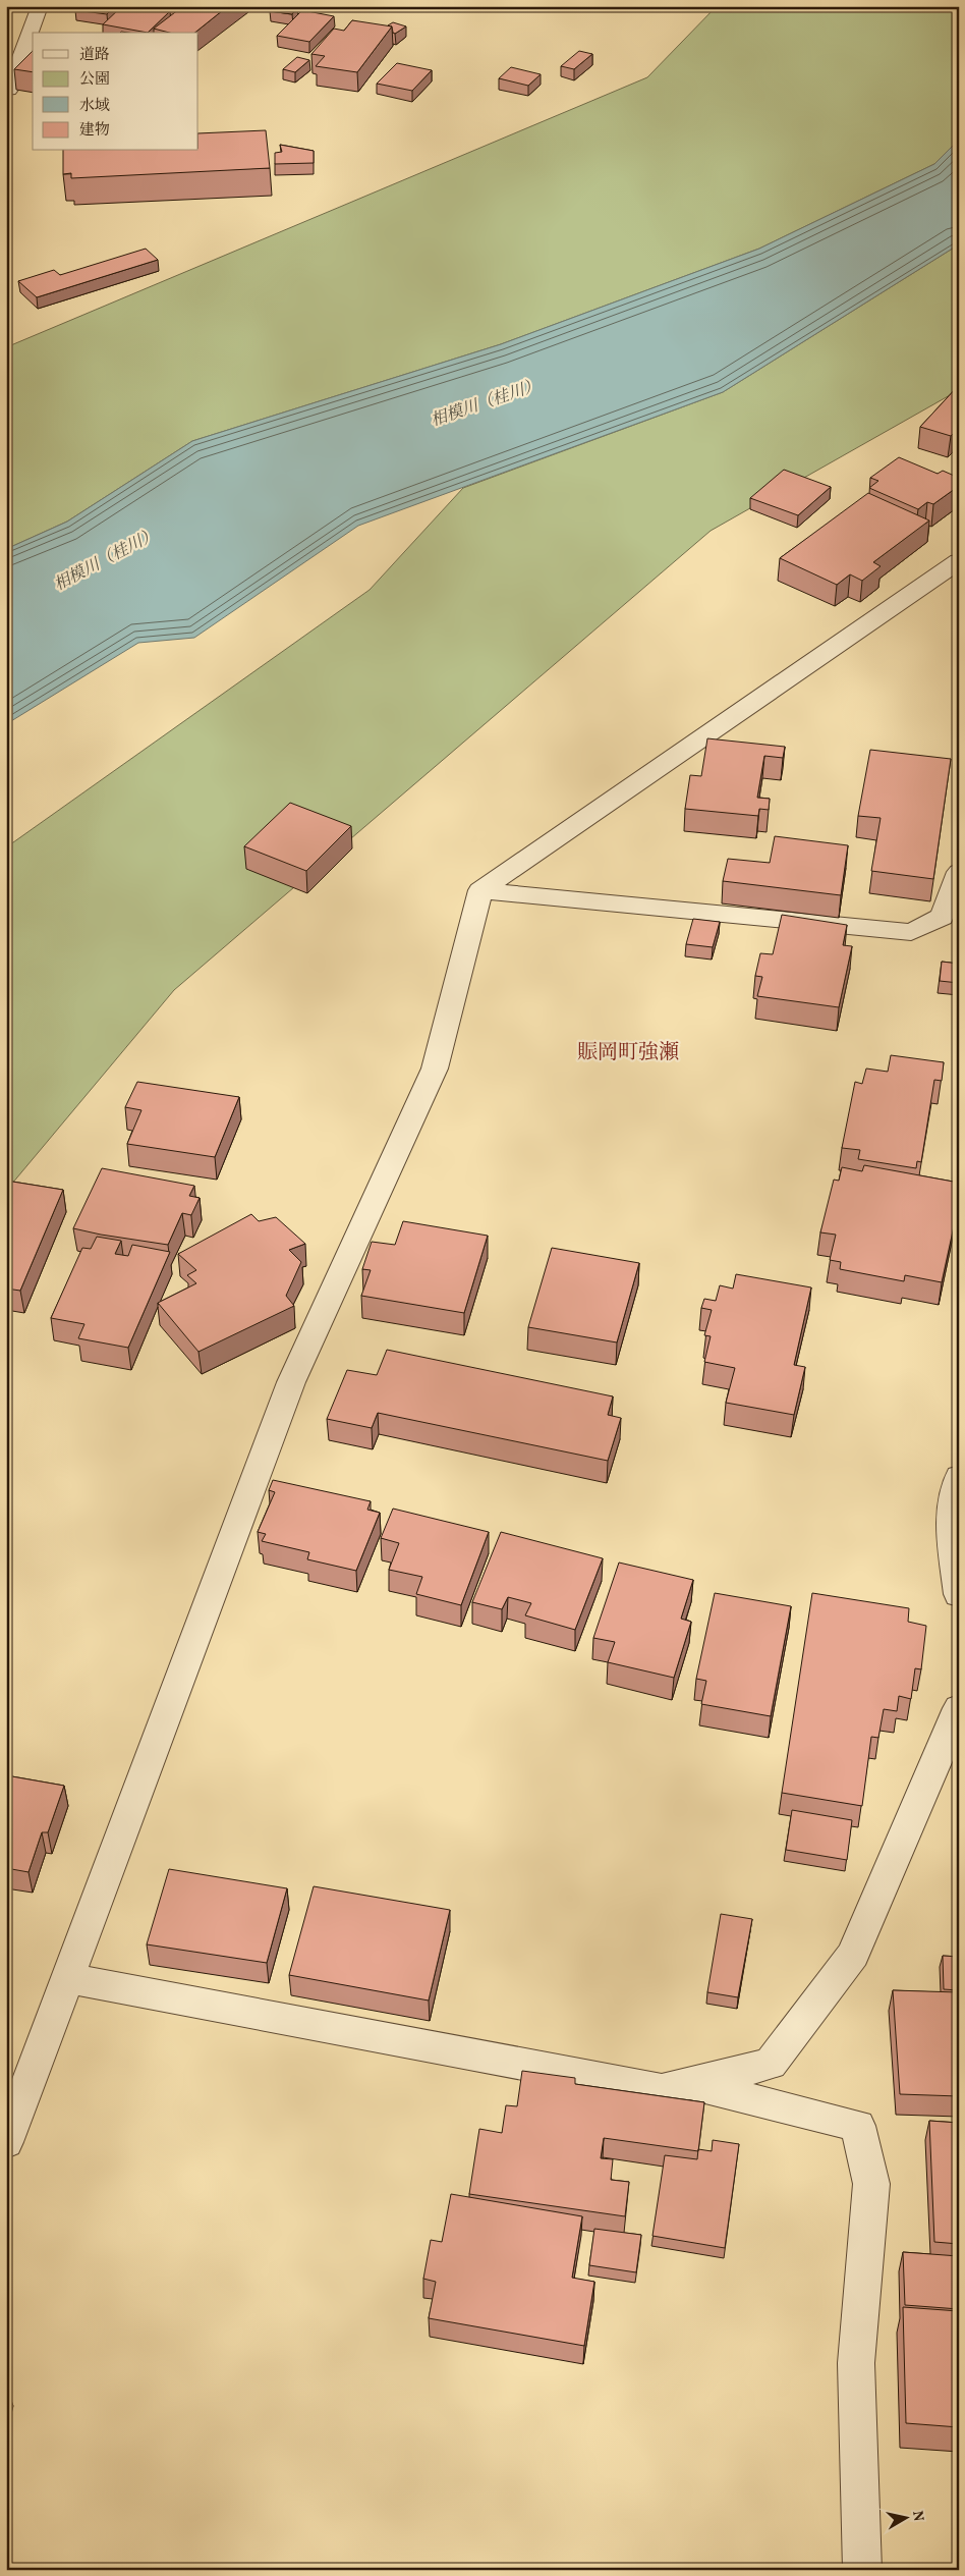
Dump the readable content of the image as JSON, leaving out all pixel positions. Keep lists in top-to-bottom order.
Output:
{
  "districts": ["賑岡町強瀬"],
  "water": ["相模川（桂川）"],
  "legend": [
    "道路",
    "公園",
    "水域",
    "建物"
  ],
  "north": "right"
}
